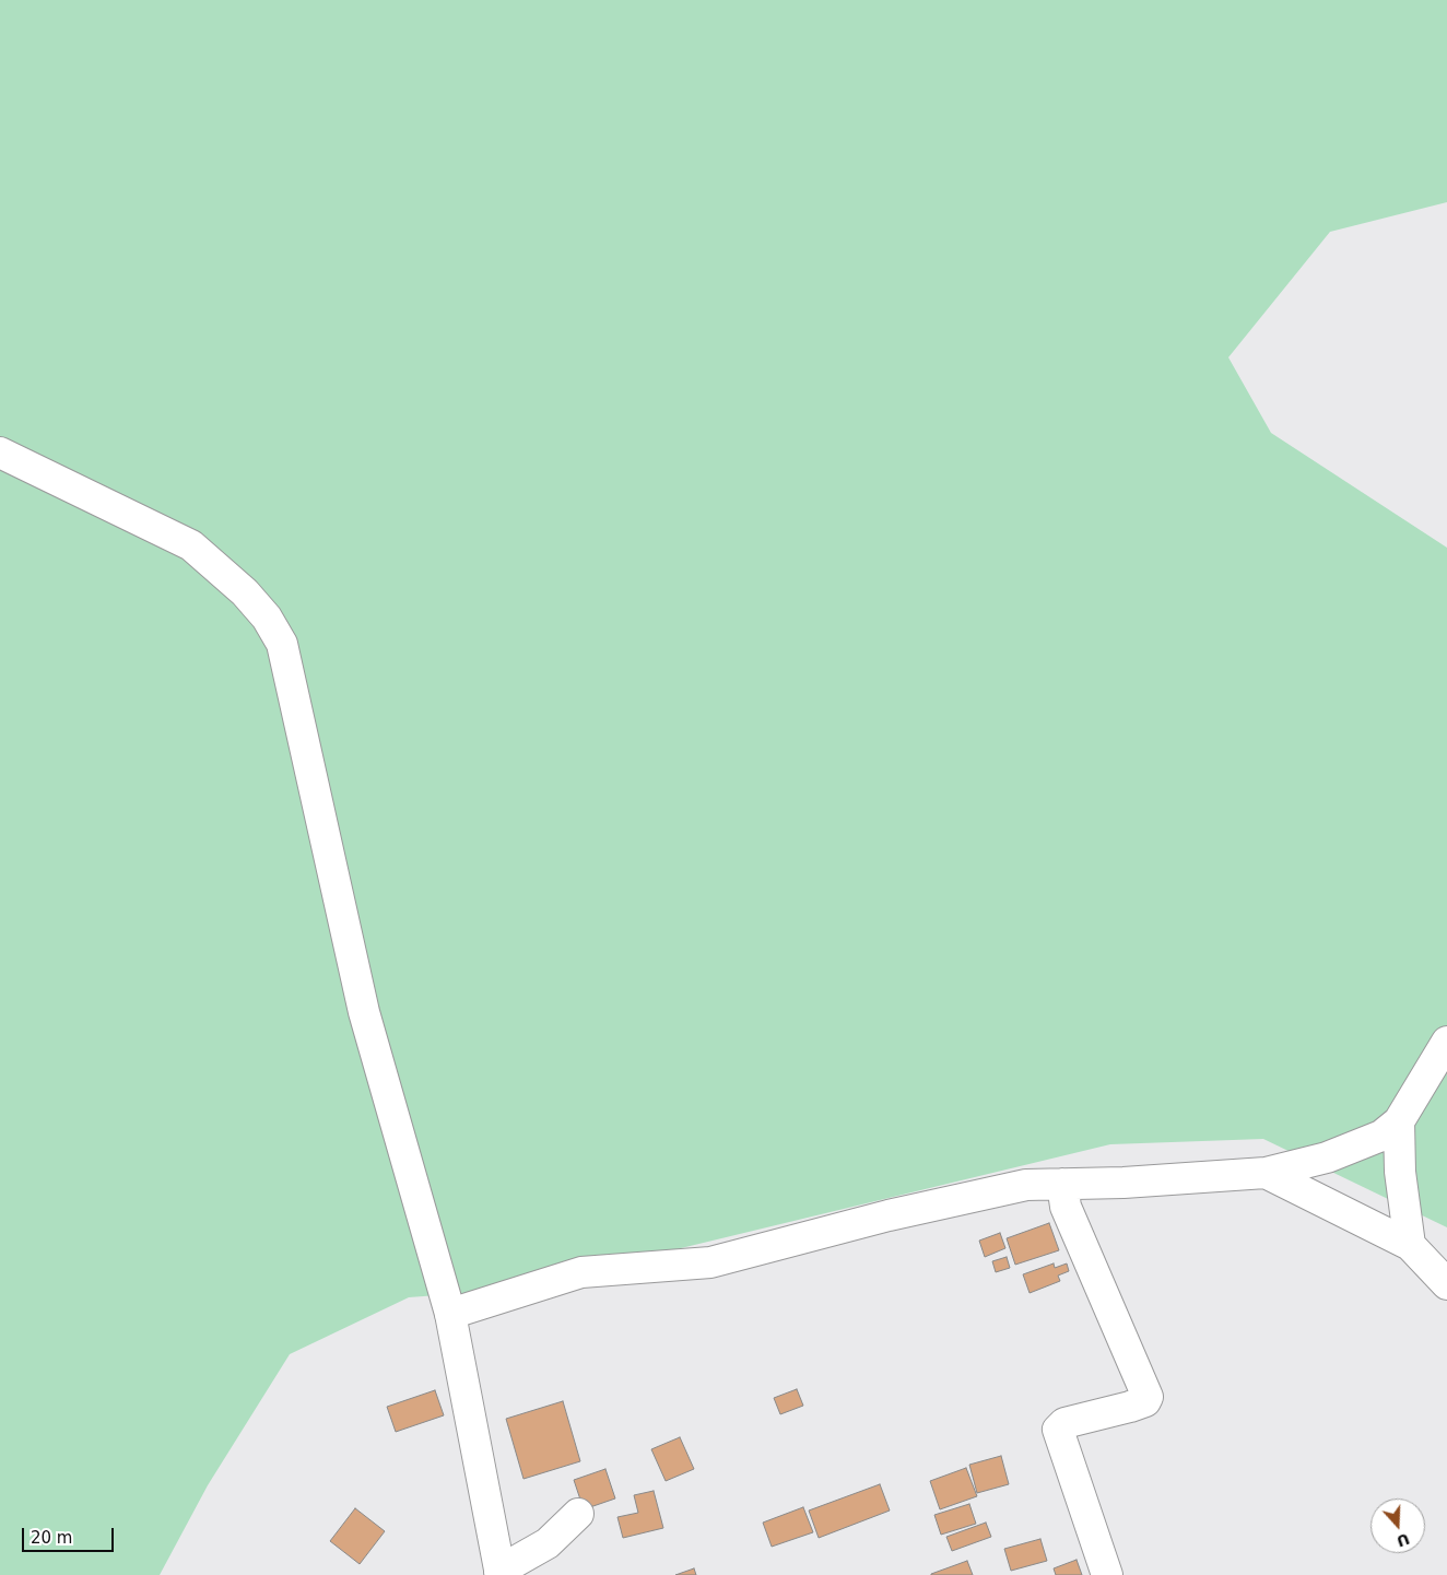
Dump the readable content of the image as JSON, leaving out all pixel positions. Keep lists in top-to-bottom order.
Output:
{
  "scale_bar": "20 m",
  "north": "bottom"
}
